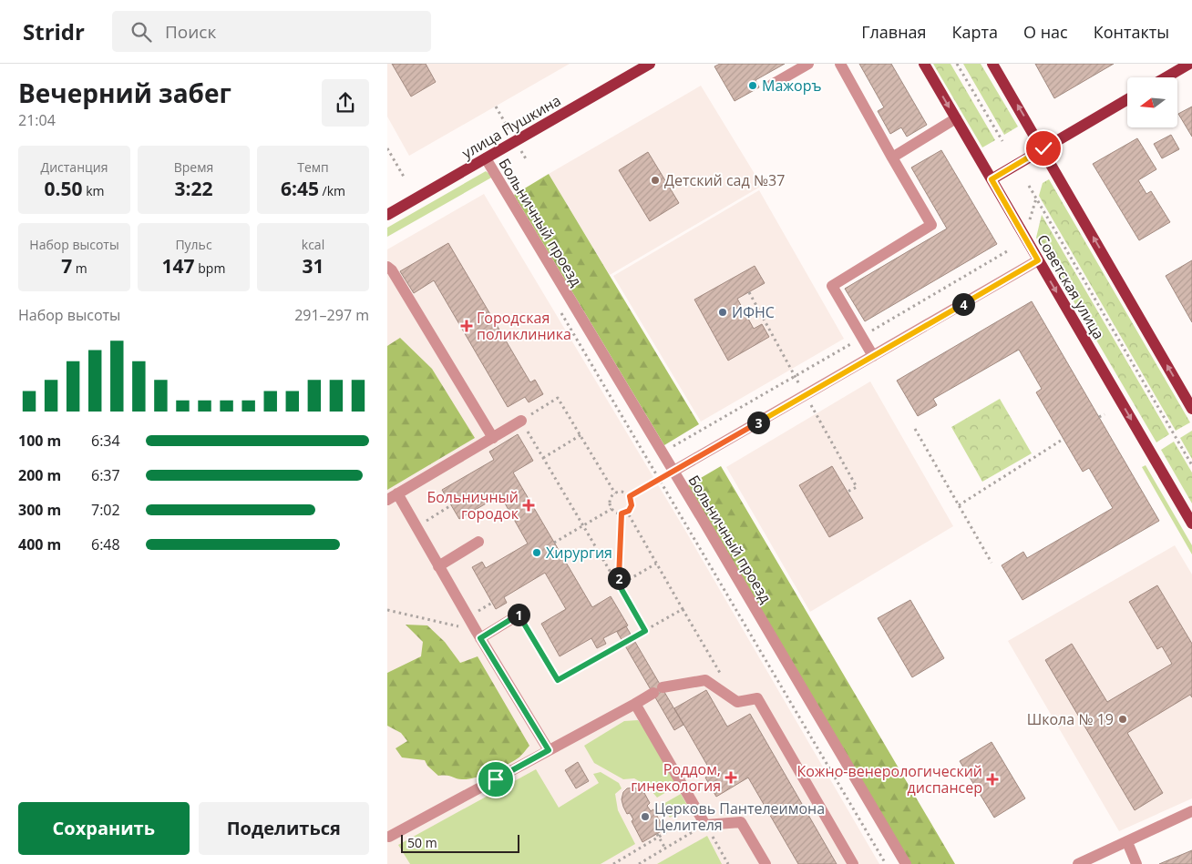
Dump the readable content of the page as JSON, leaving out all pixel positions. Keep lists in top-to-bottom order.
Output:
{
  "streets": {
    "main road": ["улица Пушкина", "Советская улица"],
    "street": ["Больничный проезд"]
  },
  "crossings": [
    ["улица Пушкина", "Больничный проезд"]
  ],
  "places": {
    "other": [
      "Мажоръ",
      "Детский сад №37",
      "ИФНС",
      "Хирургия",
      "Школа № 19",
      "Церковь Пантелеимона Целителя"
    ],
    "health": [
      "Городская поликлиника",
      "Больничный городок",
      "Роддом, гинекология",
      "Кожно-венерологический диспансер"
    ]
  },
  "scale_bar": "50 m",
  "north": "left",
  "page": {
    "header": "Stridr",
    "search": "Поиск",
    "nav": [
      "Главная",
      "Карта",
      "О нас",
      "Контакты"
    ],
    "heading": ["Вечерний забег", "21:04"],
    "stats": [
      ["Дистанция", "0.50 km"],
      ["Время", "3:22"],
      ["Темп", "6:45 /km"],
      ["Набор высоты", "7 m"],
      ["Пульс", "147 bpm"],
      ["kcal", "31"]
    ],
    "pins": [
      "4",
      "3",
      "2",
      "1"
    ],
    "chart": ["Набор высоты", "291–297 m"],
    "list": [
      {
        "name": "100 m",
        "note": "6:34"
      },
      {
        "name": "200 m",
        "note": "6:37"
      },
      {
        "name": "300 m",
        "note": "7:02"
      },
      {
        "name": "400 m",
        "note": "6:48"
      }
    ],
    "buttons": ["Сохранить", "Поделиться"],
    "scale": "50 m"
  }
}
